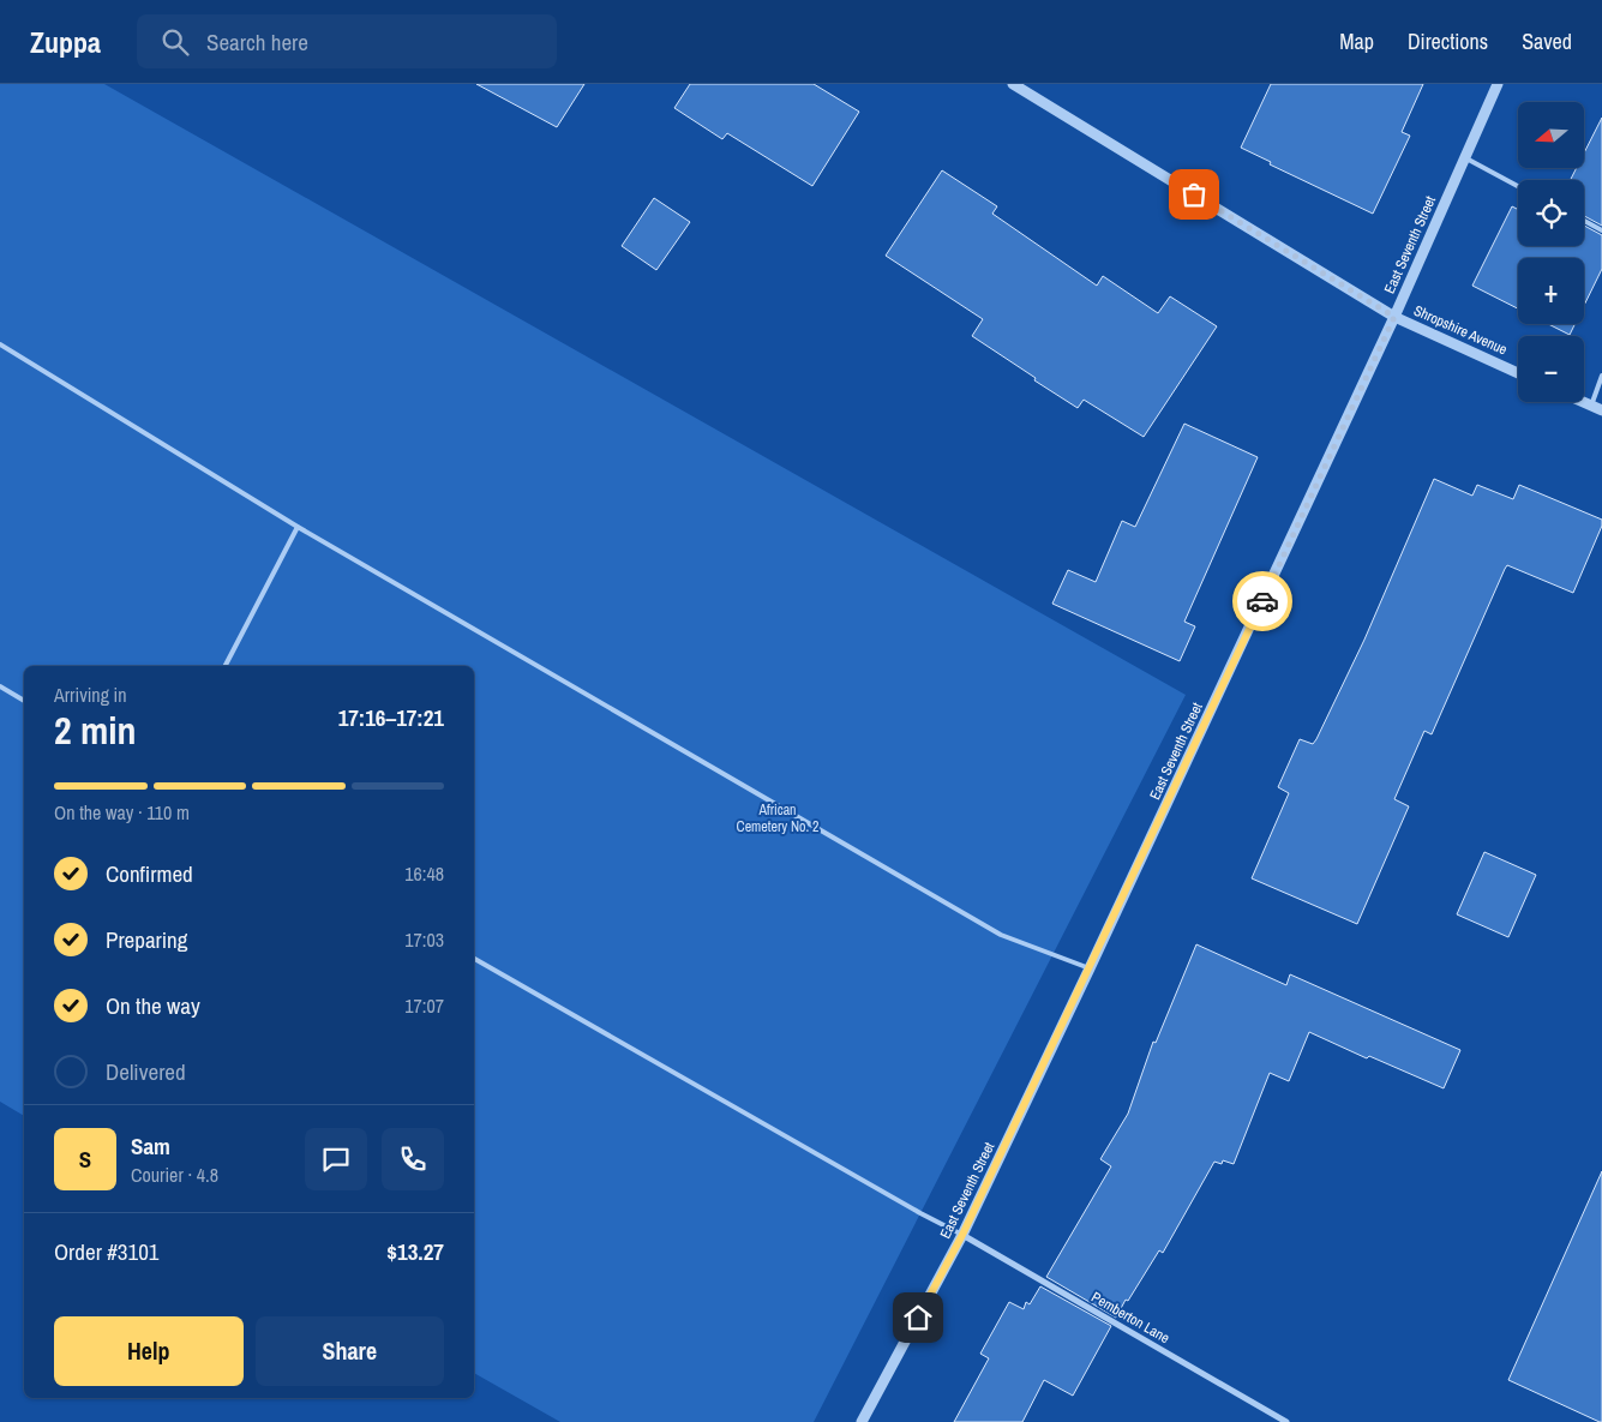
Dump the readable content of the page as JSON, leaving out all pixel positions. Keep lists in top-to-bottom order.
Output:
{
  "streets": {
    "street": ["East Seventh Street", "Shropshire Avenue", "Pemberton Lane"]
  },
  "crossings": [
    ["East Seventh Street", "Shropshire Avenue"],
    ["East Seventh Street", "Pemberton Lane"]
  ],
  "parks": ["African Cemetery No. 2"],
  "north": "left",
  "page": {
    "header": "Zuppa",
    "search": "Search here",
    "nav": ["Map", "Directions", "Saved"],
    "map_buttons": ["+", "−"],
    "heading": ["2 min", "Arriving in", "17:16–17:21"],
    "panel": [
      "Sam",
      "Courier · 4.8",
      "Order #3101",
      "$13.27"
    ],
    "bar": "On the way · 110 m",
    "list": [
      ["Confirmed", "16:48"],
      ["Preparing", "17:03"],
      ["On the way", "17:07"],
      "Delivered"
    ],
    "round": "S",
    "buttons": ["Help", "Share"]
  }
}
